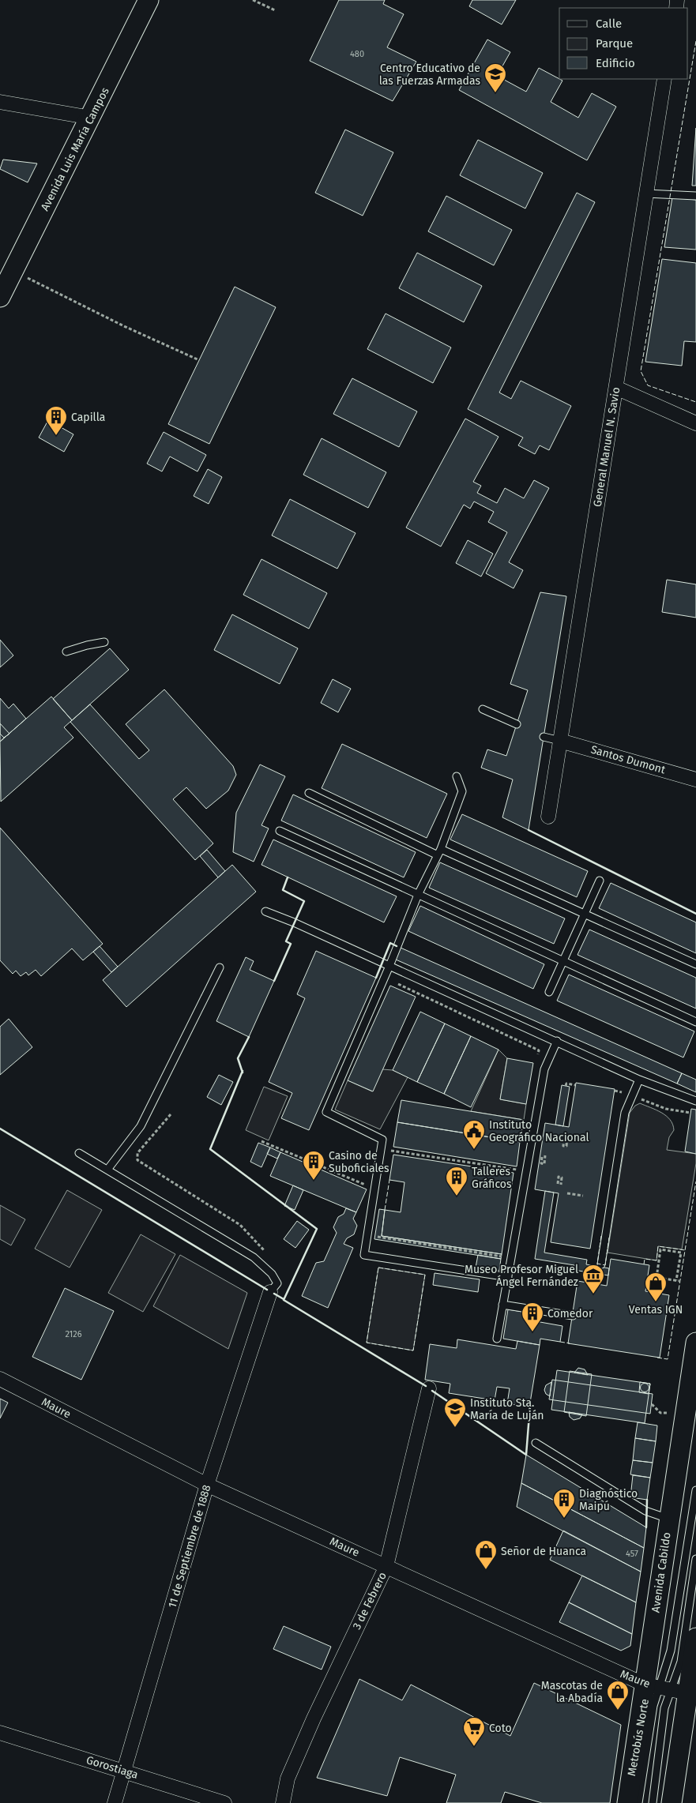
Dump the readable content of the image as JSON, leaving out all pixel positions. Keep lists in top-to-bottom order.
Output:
{
  "streets": {
    "main road": ["Avenida Luis María Campos", "Avenida Cabildo"],
    "street": [
      "General Manuel N. Savio",
      "Santos Dumont",
      "Maure",
      "11 de Septiembre de 1888",
      "3 de Febrero",
      "Gorostiaga"
    ],
    "lane": ["Metrobús Norte"]
  },
  "crossings": [
    ["General Manuel N. Savio", "Santos Dumont"],
    ["Maure", "11 de Septiembre de 1888"],
    ["Maure", "Avenida Cabildo"],
    ["Maure", "3 de Febrero"],
    ["Maure", "Metrobús Norte"],
    ["11 de Septiembre de 1888", "Gorostiaga"],
    ["Avenida Cabildo", "Metrobús Norte"]
  ],
  "places": {
    "school or university": ["Centro Educativo de las Fuerzas Armadas", "Instituto Sta. María de Luján"],
    "building": [
      "Capilla",
      "Casino de Suboficiales",
      "Talleres Gráficos",
      "Comedor",
      "Diagnóstico Maipú"
    ],
    "public building": ["Instituto Geográfico Nacional"],
    "museum": ["Museo Profesor Miguel Ángel Fernández"],
    "shop": ["Ventas IGN", "Señor de Huanca", "Mascotas de la Abadía"],
    "supermarket": ["Coto"]
  },
  "house_numbers": ["480", "2126", "457"],
  "legend": ["Calle", "Parque", "Edificio"]
}
